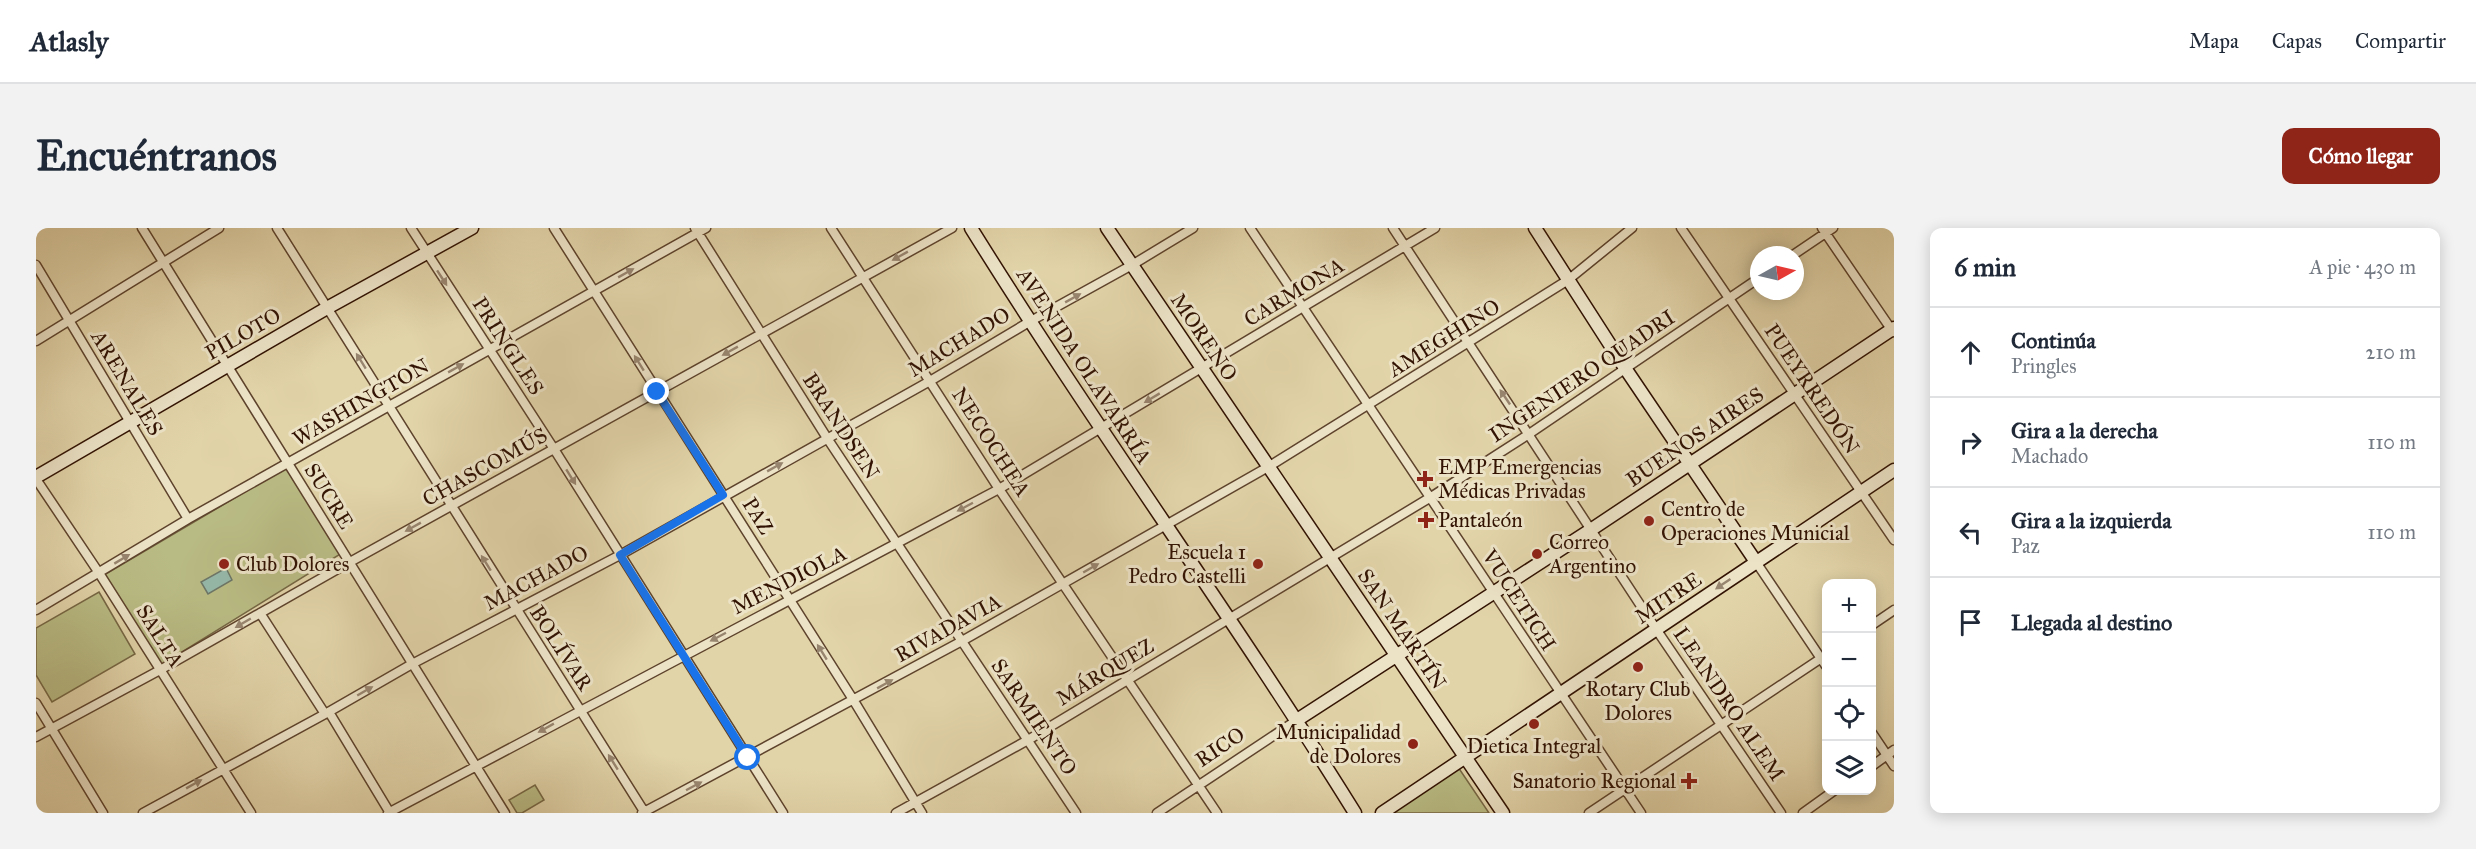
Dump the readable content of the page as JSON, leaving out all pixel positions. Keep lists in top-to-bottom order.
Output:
{
  "streets": {
    "main road": [
      "PILOTO",
      "MORENO",
      "AVENIDA OLAVARRÍA",
      "BUENOS AIRES",
      "MITRE",
      "SAN MARTÍN",
      "RICO"
    ],
    "street": [
      "CARMONA",
      "AMEGHINO",
      "MACHADO",
      "PRINGLES",
      "INGENIERO QUADRI",
      "ARENALES",
      "PUEYRREDÓN",
      "WASHINGTON",
      "BRANDSEN",
      "NECOCHEA",
      "CHASCOMÚS",
      "SUCRE",
      "PAZ",
      "MENDIOLA",
      "VUCETICH",
      "RIVADAVIA",
      "SALTA",
      "BOLÍVAR",
      "MÁRQUEZ",
      "LEANDRO ALEM",
      "SARMIENTO"
    ]
  },
  "crossings": [
    ["CARMONA", "MORENO"],
    ["CARMONA", "MENDIOLA"],
    ["CARMONA", "VUCETICH"],
    ["CARMONA", "LEANDRO ALEM"],
    ["PILOTO", "PRINGLES"],
    ["PILOTO", "ARENALES"],
    ["PILOTO", "SUCRE"],
    ["PILOTO", "SALTA"],
    ["PILOTO", "BOLÍVAR"],
    ["MORENO", "AMEGHINO"],
    ["MORENO", "MACHADO"],
    ["MORENO", "MENDIOLA"],
    ["MORENO", "RIVADAVIA"],
    ["MORENO", "SAN MARTÍN"],
    ["AMEGHINO", "VUCETICH"],
    ["AMEGHINO", "RIVADAVIA"],
    ["AMEGHINO", "SAN MARTÍN"],
    ["AMEGHINO", "LEANDRO ALEM"],
    ["MACHADO", "PRINGLES"],
    ["MACHADO", "AVENIDA OLAVARRÍA"],
    ["MACHADO", "BRANDSEN"],
    ["MACHADO", "NECOCHEA"],
    ["MACHADO", "SUCRE"],
    ["MACHADO", "PAZ"],
    ["MACHADO", "SALTA"],
    ["MACHADO", "BOLÍVAR"],
    ["PRINGLES", "WASHINGTON"],
    ["PRINGLES", "CHASCOMÚS"],
    ["PRINGLES", "MENDIOLA"],
    ["PRINGLES", "RIVADAVIA"],
    ["AVENIDA OLAVARRÍA", "MENDIOLA"],
    ["AVENIDA OLAVARRÍA", "RIVADAVIA"],
    ["AVENIDA OLAVARRÍA", "MÁRQUEZ"],
    ["AVENIDA OLAVARRÍA", "RICO"],
    ["INGENIERO QUADRI", "PUEYRREDÓN"],
    ["INGENIERO QUADRI", "VUCETICH"],
    ["INGENIERO QUADRI", "SAN MARTÍN"],
    ["INGENIERO QUADRI", "MÁRQUEZ"],
    ["INGENIERO QUADRI", "LEANDRO ALEM"],
    ["ARENALES", "WASHINGTON"],
    ["PUEYRREDÓN", "BUENOS AIRES"],
    ["PUEYRREDÓN", "MITRE"],
    ["WASHINGTON", "BRANDSEN"],
    ["WASHINGTON", "SUCRE"],
    ["WASHINGTON", "PAZ"],
    ["WASHINGTON", "SALTA"],
    ["WASHINGTON", "BOLÍVAR"],
    ["BRANDSEN", "CHASCOMÚS"],
    ["BRANDSEN", "MENDIOLA"],
    ["BRANDSEN", "RIVADAVIA"],
    ["BRANDSEN", "SARMIENTO"],
    ["BUENOS AIRES", "VUCETICH"],
    ["BUENOS AIRES", "SAN MARTÍN"],
    ["BUENOS AIRES", "LEANDRO ALEM"],
    ["BUENOS AIRES", "RICO"],
    ["NECOCHEA", "CHASCOMÚS"],
    ["NECOCHEA", "MENDIOLA"],
    ["NECOCHEA", "RIVADAVIA"],
    ["NECOCHEA", "MÁRQUEZ"],
    ["NECOCHEA", "RICO"],
    ["CHASCOMÚS", "SUCRE"],
    ["CHASCOMÚS", "PAZ"],
    ["CHASCOMÚS", "SALTA"],
    ["CHASCOMÚS", "BOLÍVAR"],
    ["SUCRE", "MENDIOLA"],
    ["PAZ", "MENDIOLA"],
    ["PAZ", "RIVADAVIA"],
    ["PAZ", "MÁRQUEZ"],
    ["MENDIOLA", "BOLÍVAR"],
    ["MITRE", "VUCETICH"],
    ["MITRE", "SAN MARTÍN"],
    ["MITRE", "LEANDRO ALEM"],
    ["RIVADAVIA", "SAN MARTÍN"],
    ["RIVADAVIA", "BOLÍVAR"],
    ["RIVADAVIA", "SARMIENTO"],
    ["SAN MARTÍN", "MÁRQUEZ"],
    ["SAN MARTÍN", "RICO"],
    ["MÁRQUEZ", "SARMIENTO"]
  ],
  "one_way": [
    "MACHADO",
    "WASHINGTON",
    "CHASCOMÚS",
    "MENDIOLA",
    "RIVADAVIA",
    "BOLÍVAR"
  ],
  "places": {
    "health": ["EMP Emergencias Médicas Privadas", "Pantaleón", "Sanatorio Regional"],
    "other": [
      "Centro de Operaciones Municial",
      "Correo Argentino",
      "Club Dolores",
      "Escuela 1 Pedro Castelli",
      "Rotary Club Dolores",
      "Dietica Integral",
      "Municipalidad de Dolores"
    ]
  },
  "north": "right",
  "page": {
    "header": "Atlasly",
    "nav": ["Mapa", "Capas", "Compartir"],
    "buttons": "Cómo llegar",
    "title": "Encuéntranos",
    "heading": ["6 min", "A pie · 430 m"],
    "list": [
      ["Continúa", "Pringles", "210 m"],
      ["Gira a la derecha", "Machado", "110 m"],
      ["Gira a la izquierda", "Paz", "110 m"],
      "Llegada al destino"
    ],
    "map_buttons": ["+", "−"]
  }
}
